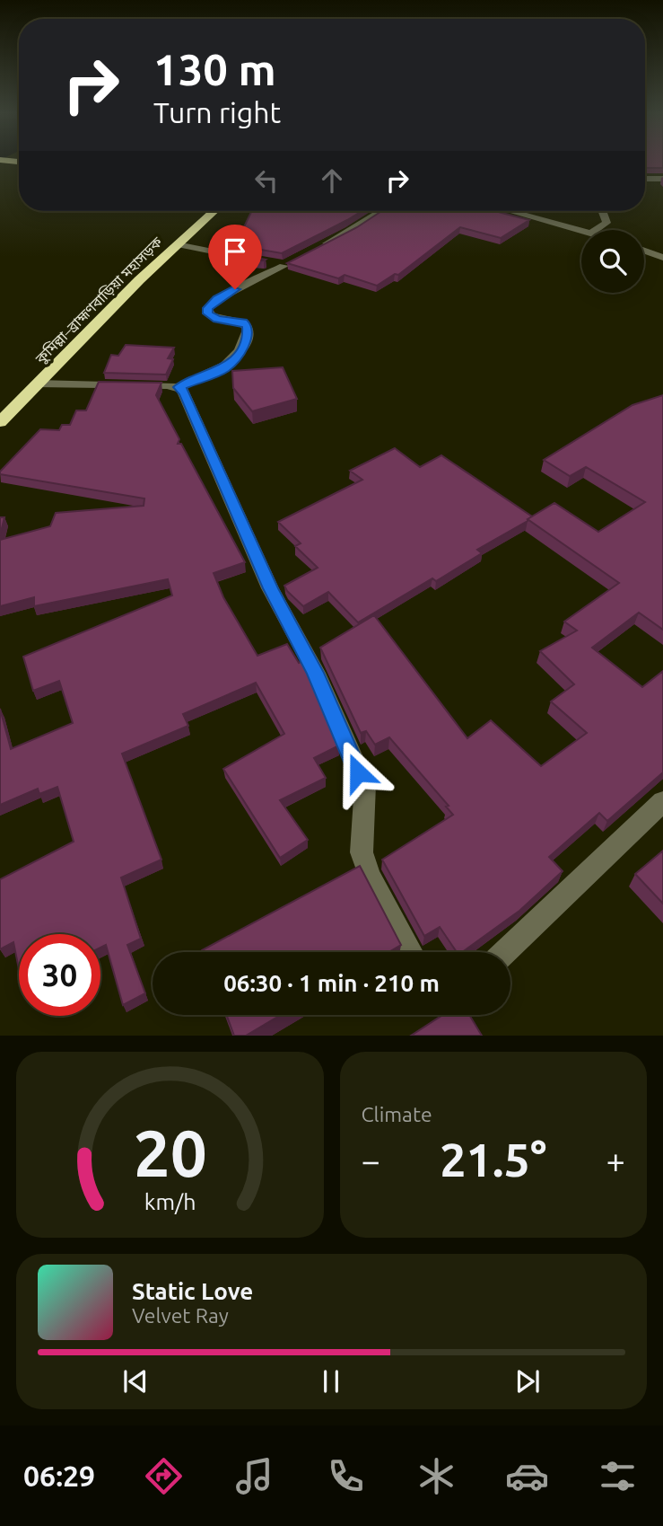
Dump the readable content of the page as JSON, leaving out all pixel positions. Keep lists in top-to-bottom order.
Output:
{
  "streets": {
    "highway": ["কুমিল্লা–ব্রাহ্মণবাড়িয়া মহাসড়ক"]
  },
  "page": {
    "turn": ["130 m", "Turn right"],
    "limit": "30",
    "trip": "06:30 · 1 min · 210 m",
    "tile": "Climate",
    "heat": ["−", "21.5°", "+"],
    "song": ["Static Love", "Velvet Ray"],
    "tabs": "06:29",
    "gauge": ["20", "km/h"]
  }
}
